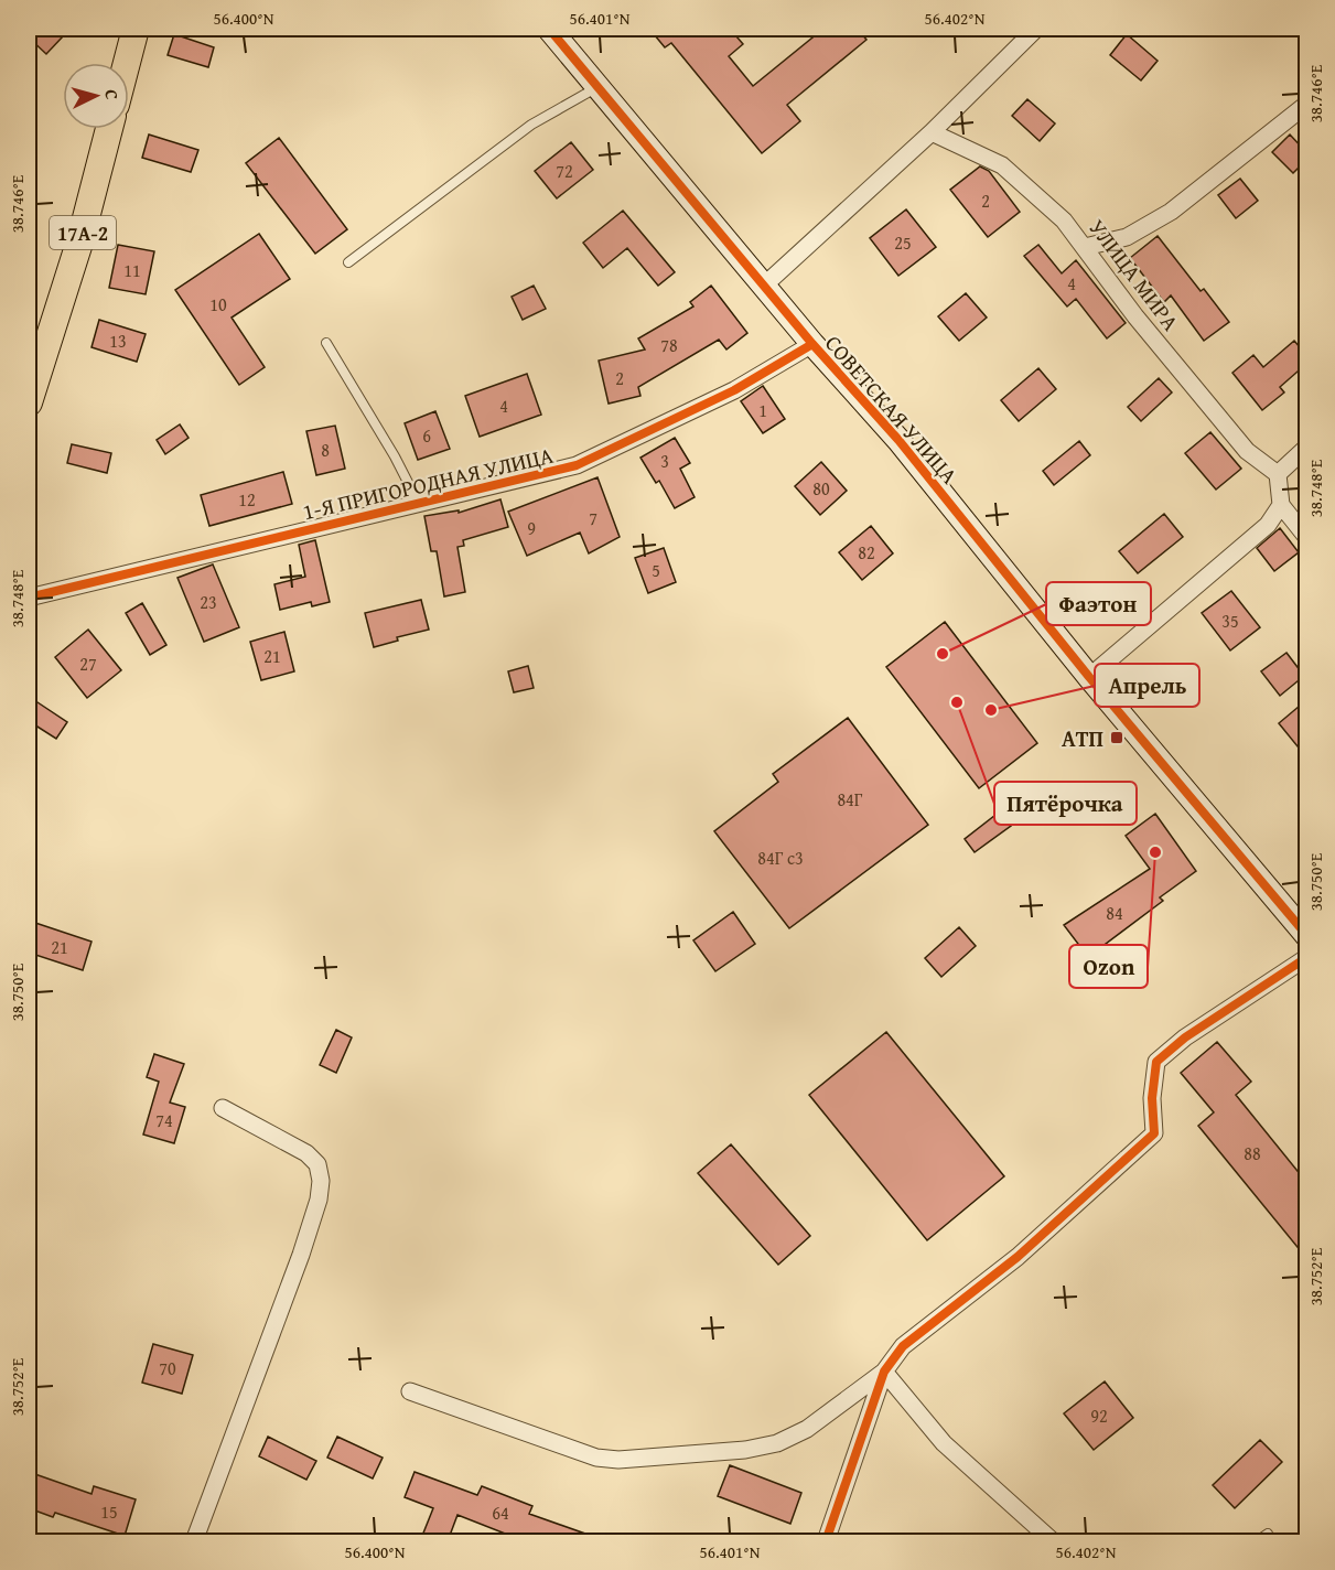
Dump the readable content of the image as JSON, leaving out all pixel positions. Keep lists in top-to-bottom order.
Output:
{
  "streets": {
    "main road": ["17А-2"],
    "street": ["УЛИЦА МИРА", "СОВЕТСКАЯ УЛИЦА", "1-Я ПРИГОРОДНАЯ УЛИЦА"]
  },
  "crossings": [
    ["СОВЕТСКАЯ УЛИЦА", "1-Я ПРИГОРОДНАЯ УЛИЦА"]
  ],
  "places": {
    "other": [
      "Фаэтон",
      "Пятёрочка",
      "Апрель",
      "Ozon"
    ],
    "transit": ["АТП"]
  },
  "house_numbers": [
    "72",
    "2",
    "25",
    "11",
    "4",
    "10",
    "13",
    "78",
    "2",
    "4",
    "1",
    "6",
    "8",
    "3",
    "80",
    "12",
    "7",
    "9",
    "82",
    "5",
    "23",
    "35",
    "21",
    "27",
    "84Г",
    "84Г с3",
    "84",
    "21",
    "74",
    "88",
    "70",
    "92",
    "15",
    "64"
  ],
  "north": "right",
  "coordinates": [
    "56.400°N",
    "56.401°N",
    "56.402°N",
    "38.746°E",
    "38.748°E",
    "38.750°E",
    "38.752°E"
  ]
}
